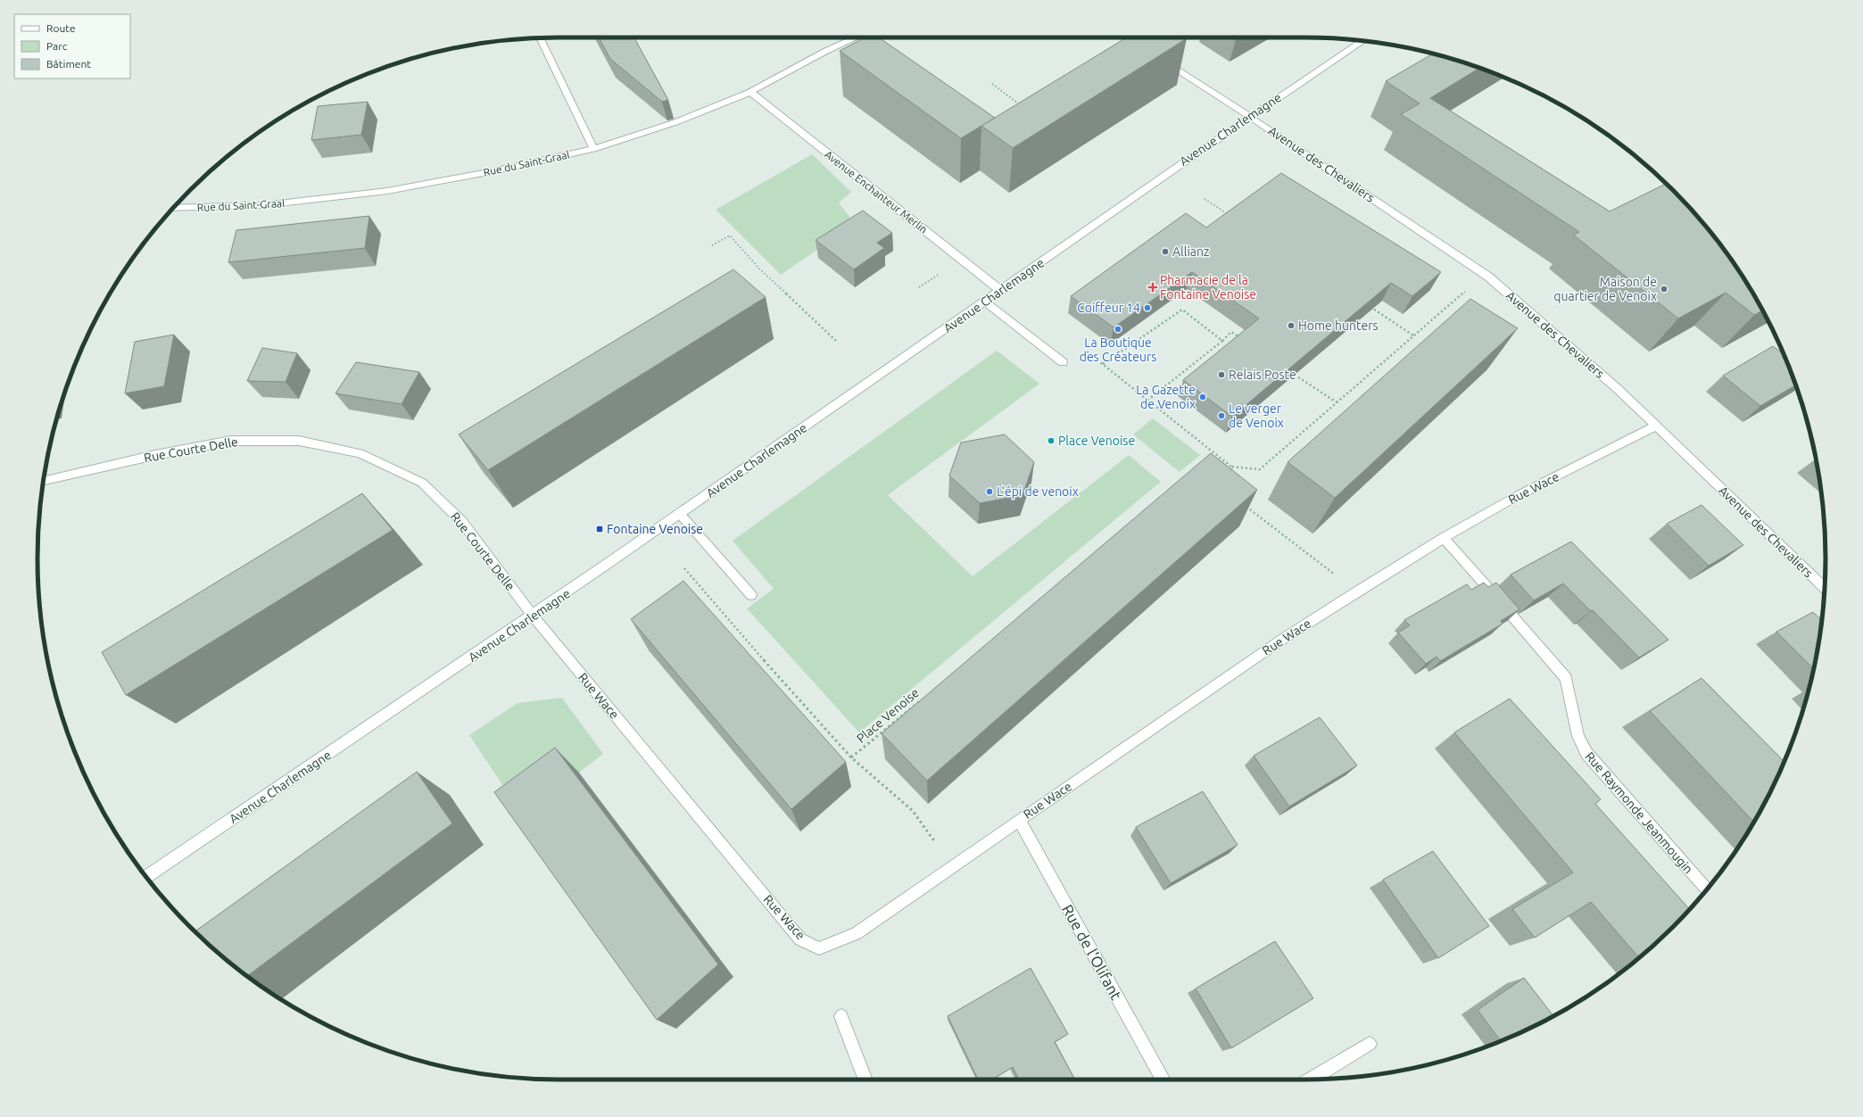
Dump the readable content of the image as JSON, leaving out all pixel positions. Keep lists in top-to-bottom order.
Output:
{
  "streets": {
    "street": [
      "Avenue Charlemagne",
      "Rue du Saint-Graal",
      "Avenue des Chevaliers",
      "Avenue Enchanteur Merlin",
      "Rue Courte Delle",
      "Rue Wace",
      "Rue Raymonde Jeanmougin",
      "Rue de l'Olifant"
    ],
    "path": ["Place Venoise"]
  },
  "crossings": [
    ["Avenue Charlemagne", "Avenue des Chevaliers"],
    ["Avenue Charlemagne", "Avenue Enchanteur Merlin"],
    ["Avenue Charlemagne", "Rue Courte Delle"],
    ["Avenue Charlemagne", "Rue Wace"],
    ["Rue du Saint-Graal", "Avenue Enchanteur Merlin"],
    ["Avenue des Chevaliers", "Rue Wace"],
    ["Rue Courte Delle", "Rue Wace"],
    ["Rue Wace", "Rue Raymonde Jeanmougin"],
    ["Rue Wace", "Rue de l'Olifant"]
  ],
  "places": {
    "other": [
      "Allianz",
      "Maison de quartier de Venoix",
      "Coiffeur 14",
      "Home hunters",
      "La Boutique des Créateurs",
      "Relais Poste",
      "La Gazette de Venoix",
      "Le verger de Venoix",
      "Place Venoise",
      "L'épi de venoix"
    ],
    "health": ["Pharmacie de la Fontaine Venoise"],
    "transit": ["Fontaine Venoise"]
  },
  "legend": ["Route", "Parc", "Bâtiment"]
}
